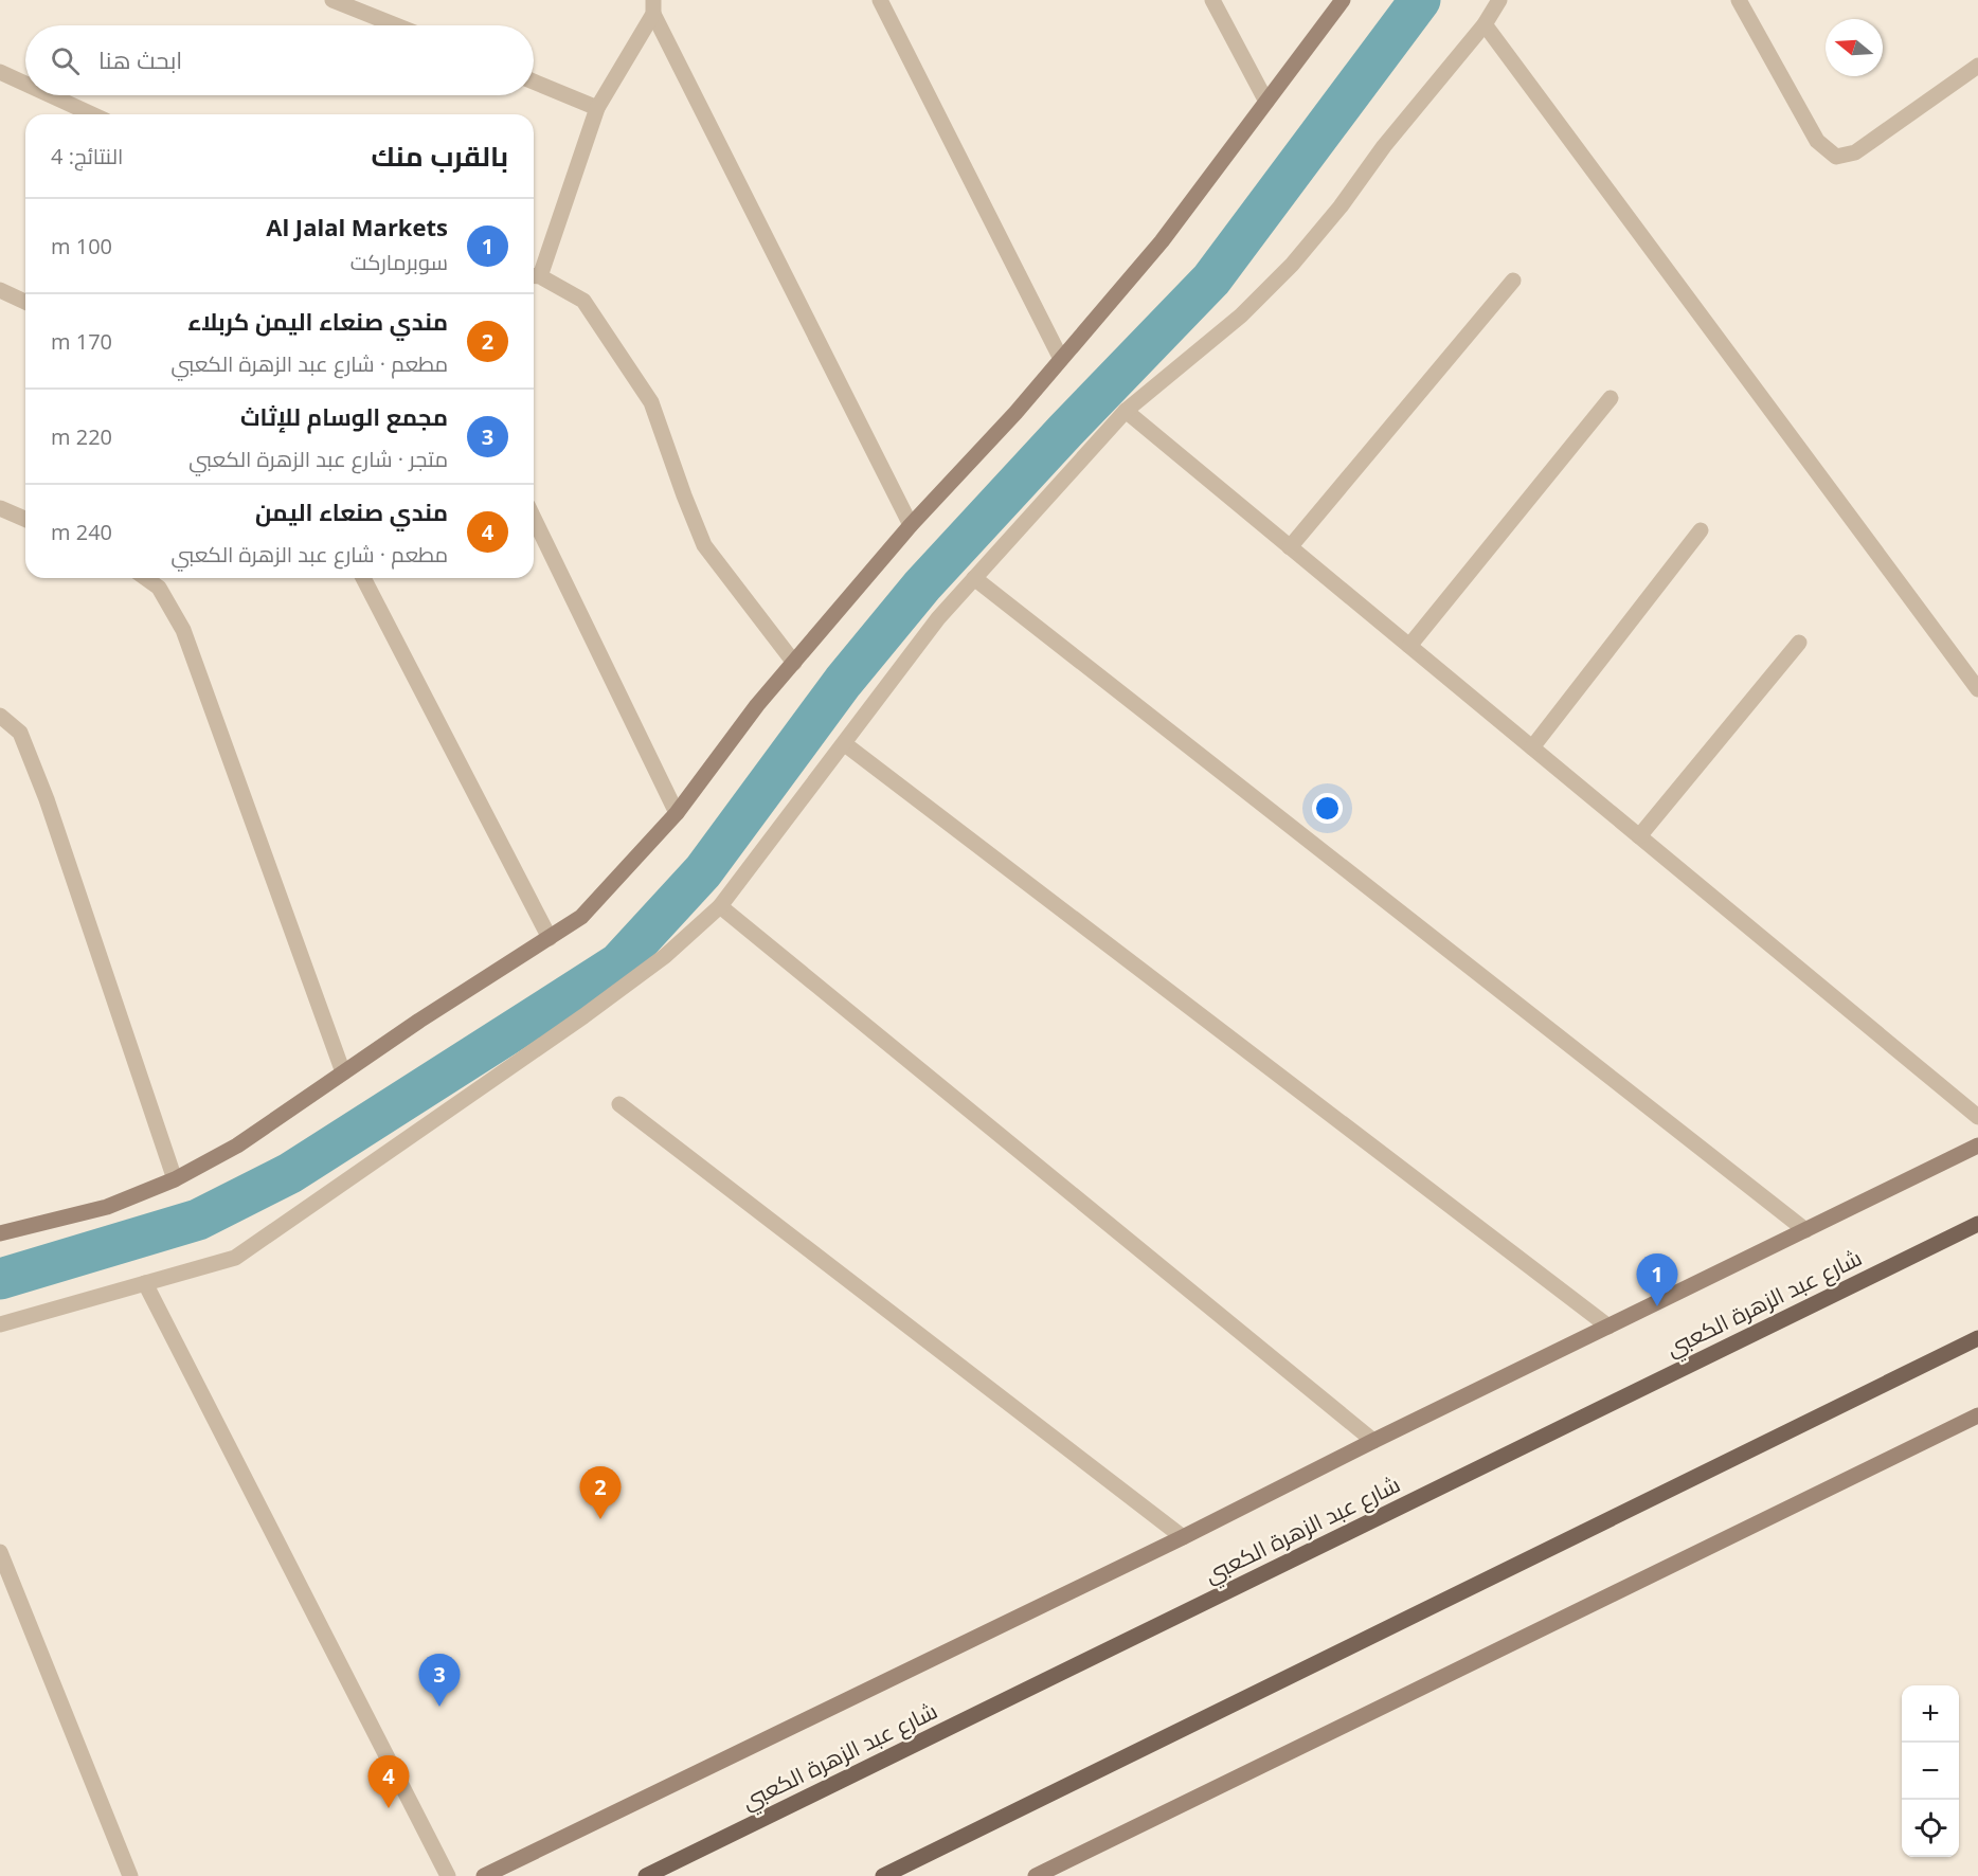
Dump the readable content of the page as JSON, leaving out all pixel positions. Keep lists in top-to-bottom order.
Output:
{
  "streets": {
    "main road": ["شارع عبد الزهرة الكعبي"]
  },
  "north": "left",
  "page": {
    "search": "ابحث هنا",
    "heading": ["بالقرب منك", "النتائج: 4"],
    "list": [
      {
        "mark": "1",
        "name": "Al Jalal Markets",
        "note": "سوبرماركت",
        "value": "100 m"
      },
      {
        "mark": "2",
        "name": "مندي صنعاء اليمن كربلاء",
        "note": "مطعم · شارع عبد الزهرة الكعبي",
        "value": "170 m"
      },
      {
        "mark": "3",
        "name": "مجمع الوسام للإثاث",
        "note": "متجر · شارع عبد الزهرة الكعبي",
        "value": "220 m"
      },
      {
        "mark": "4",
        "name": "مندي صنعاء اليمن",
        "note": "مطعم · شارع عبد الزهرة الكعبي",
        "value": "240 m"
      }
    ],
    "pins": [
      "1",
      "2",
      "3",
      "4"
    ],
    "map_buttons": ["+", "−"]
  }
}
